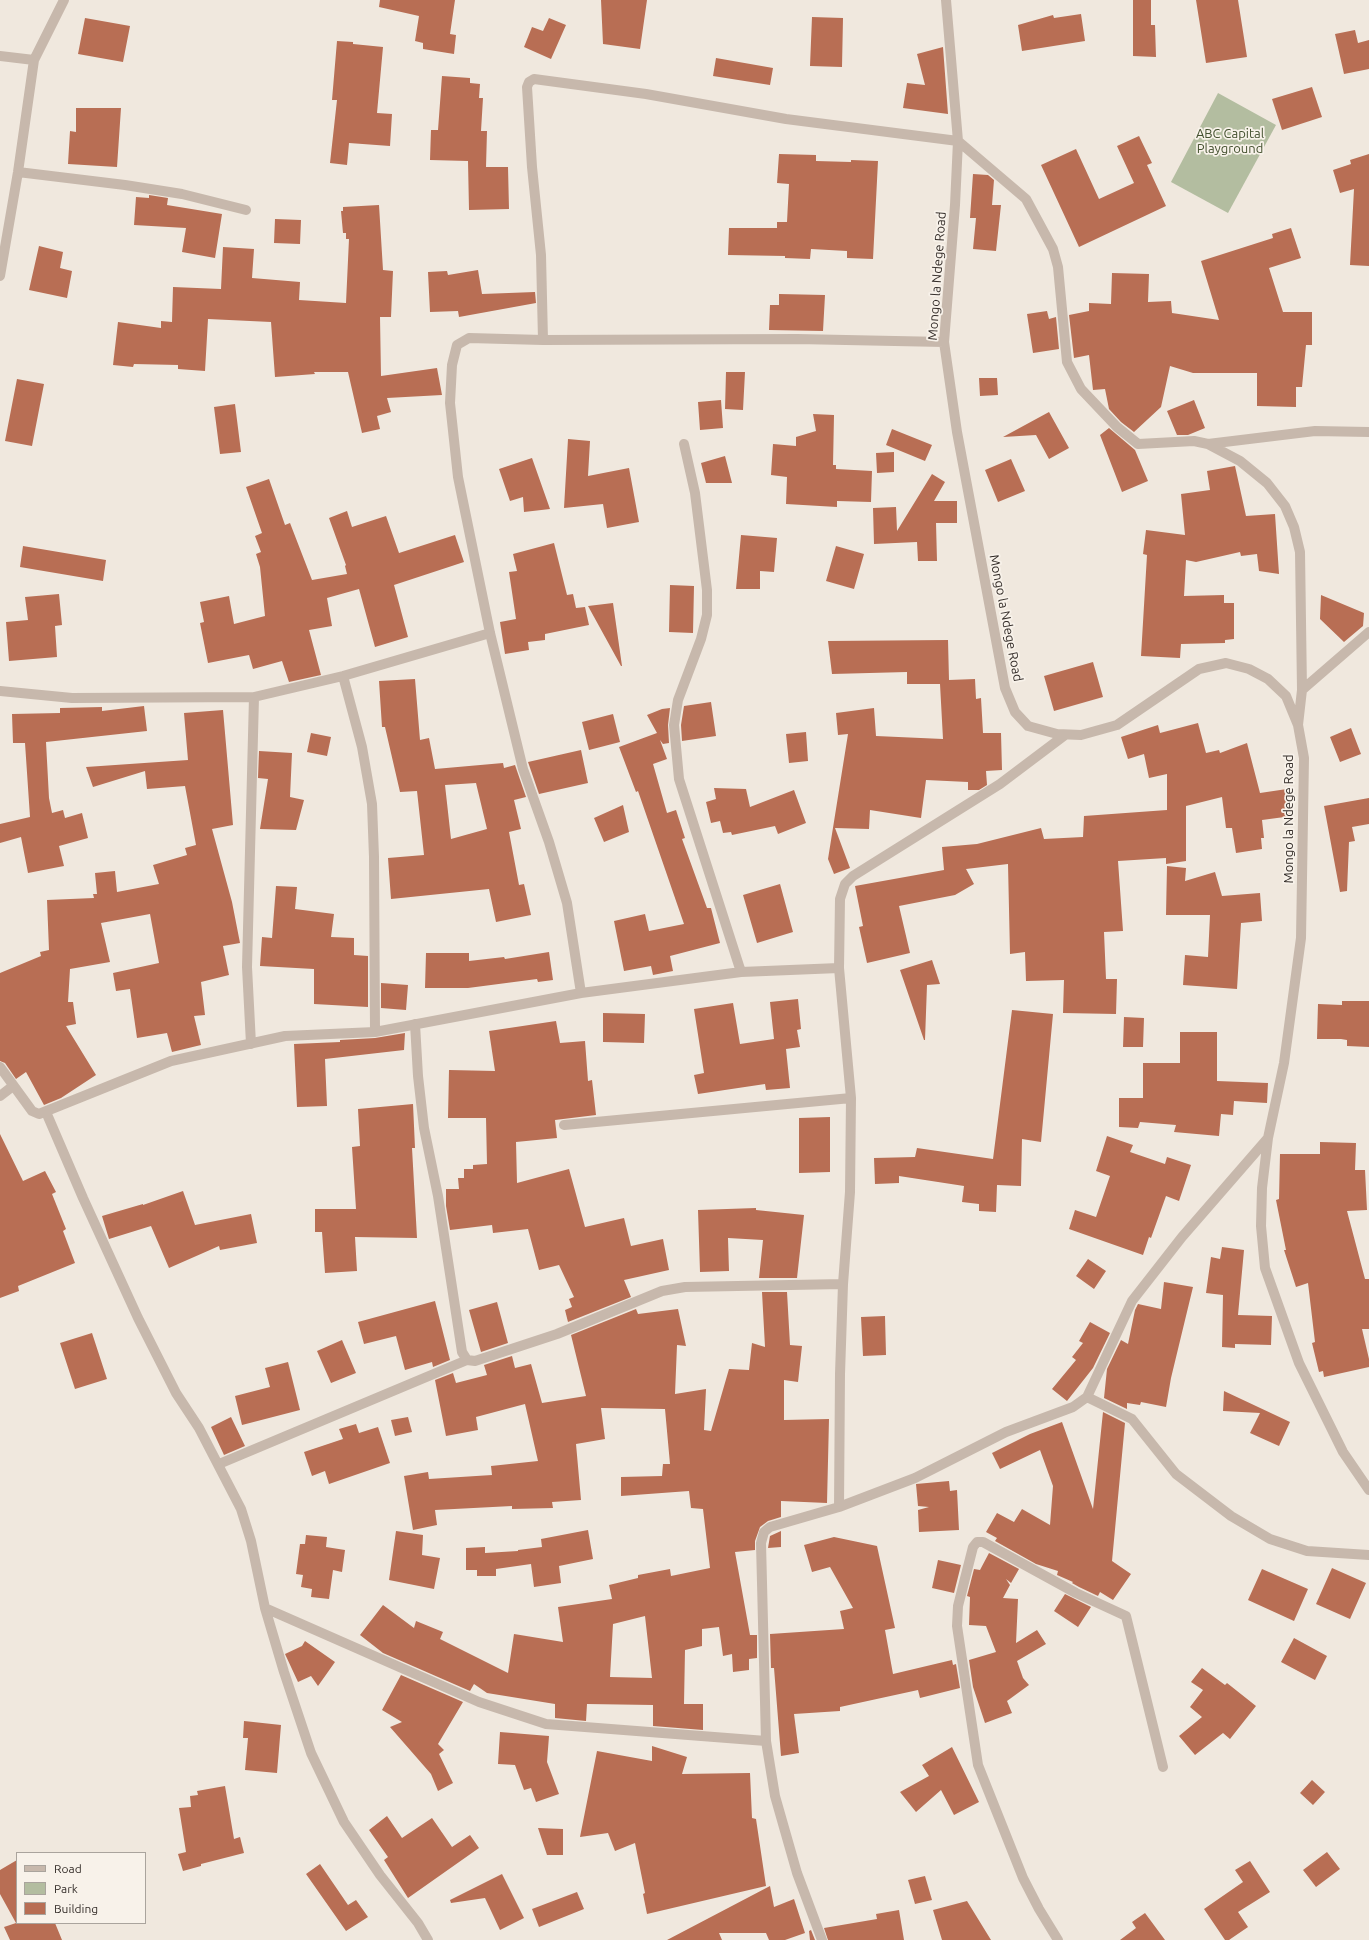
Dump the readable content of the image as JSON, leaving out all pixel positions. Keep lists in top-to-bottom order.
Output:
{
  "streets": {
    "street": ["Mongo la Ndege Road"]
  },
  "parks": ["ABC Capital Playground"],
  "legend": ["Road", "Park", "Building"]
}
